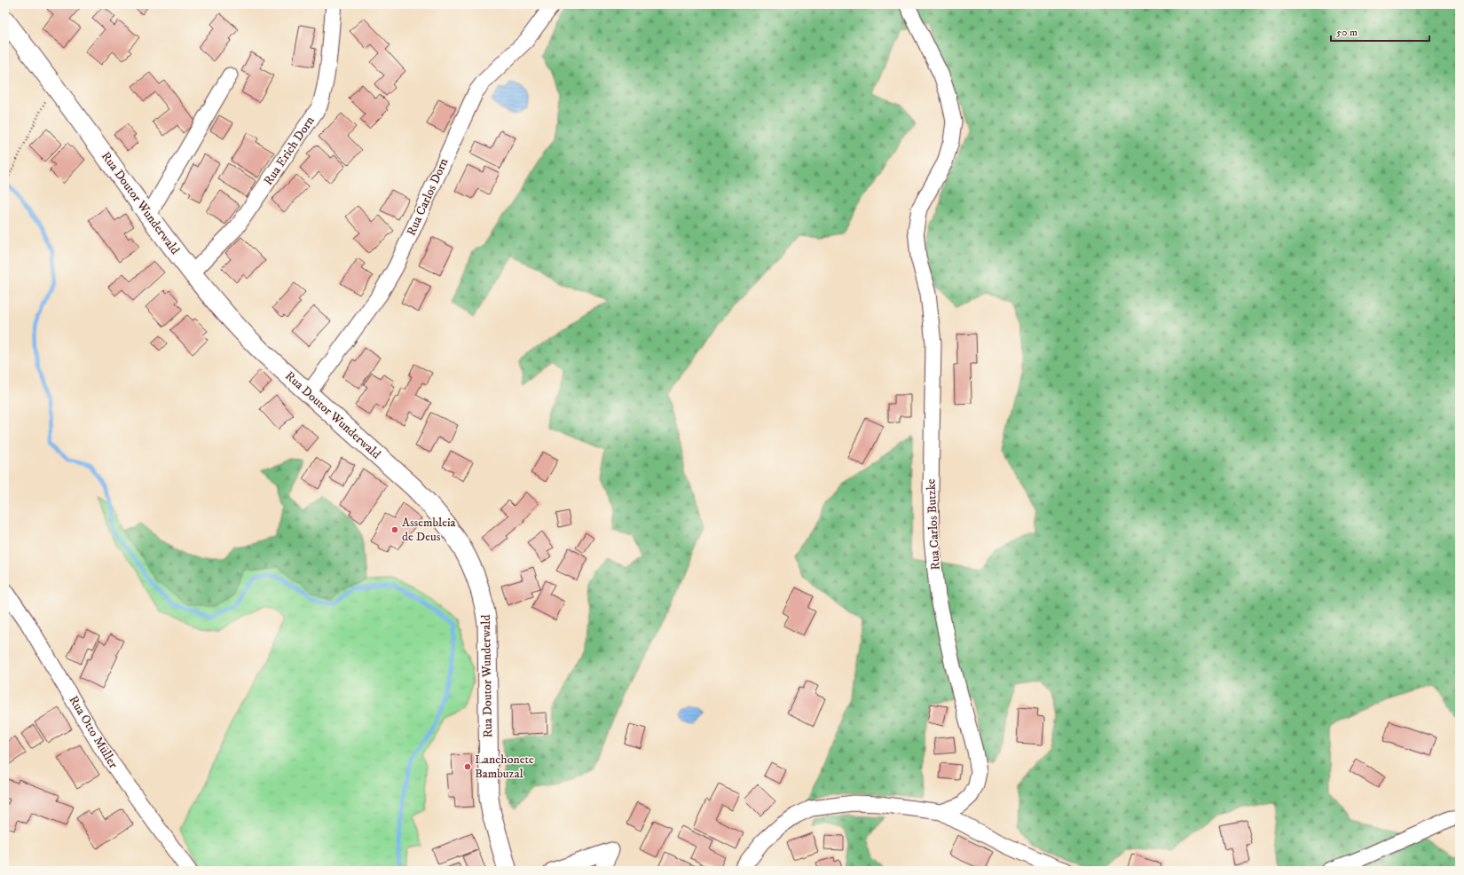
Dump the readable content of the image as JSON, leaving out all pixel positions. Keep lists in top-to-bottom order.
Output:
{
  "streets": {
    "street": [
      "Rua Erich Dorn",
      "Rua Carlos Dorn",
      "Rua Doutor Wunderwald",
      "Rua Carlos Butzke",
      "Rua Otto Müller"
    ]
  },
  "crossings": [
    ["Rua Erich Dorn", "Rua Doutor Wunderwald"],
    ["Rua Carlos Dorn", "Rua Doutor Wunderwald"]
  ],
  "places": ["Assembleia de Deus", "Lanchonete Bambuzal"],
  "scale_bar": "50 m"
}
